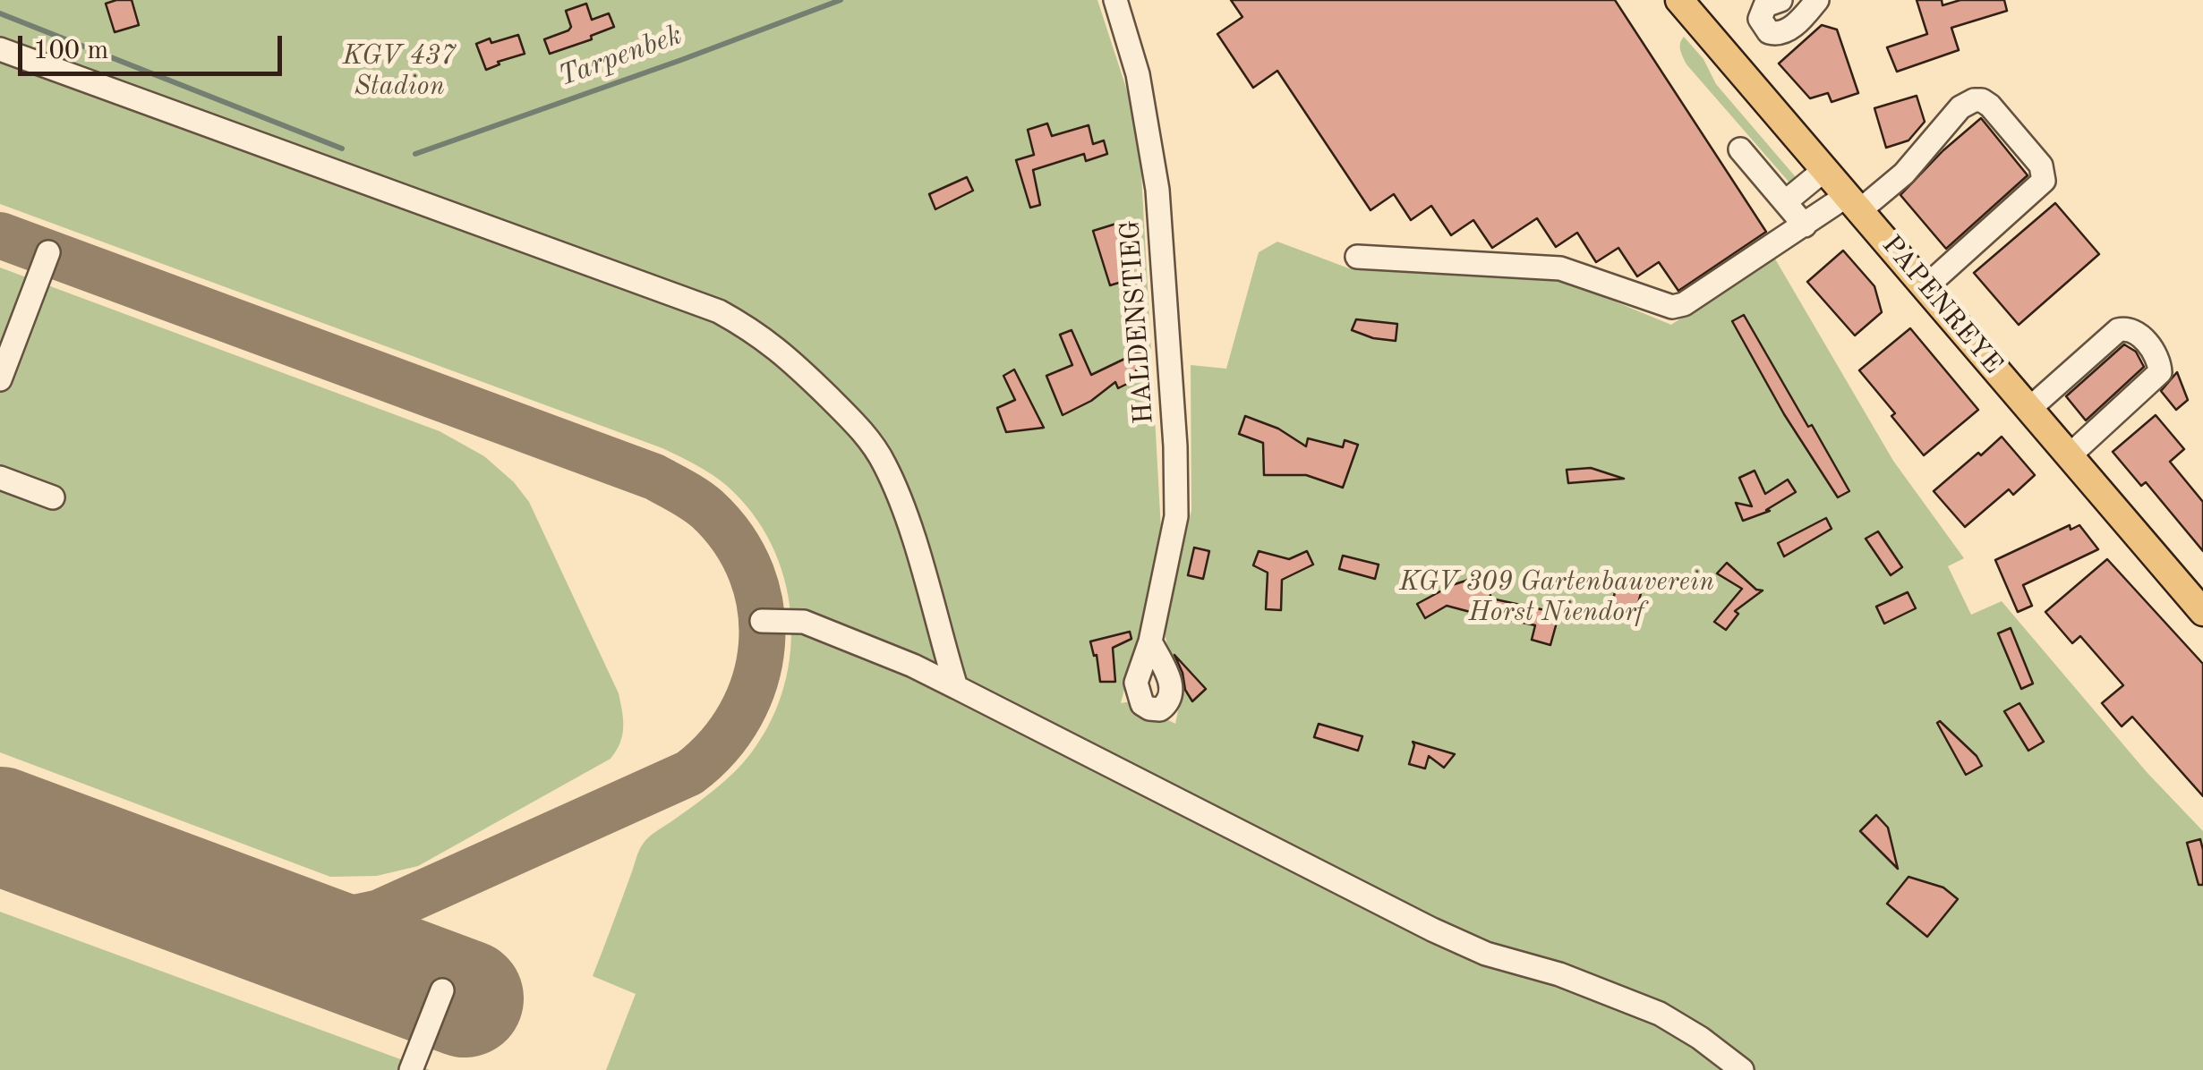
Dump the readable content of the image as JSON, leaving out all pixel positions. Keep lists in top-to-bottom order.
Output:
{
  "streets": {
    "main road": ["PAPENREYE"],
    "street": ["HALDENSTIEG"]
  },
  "water": ["Tarpenbek"],
  "parks": ["KGV 437 Stadion", "KGV 309 Gartenbauverein Horst Niendorf"],
  "scale_bar": "100 m"
}
